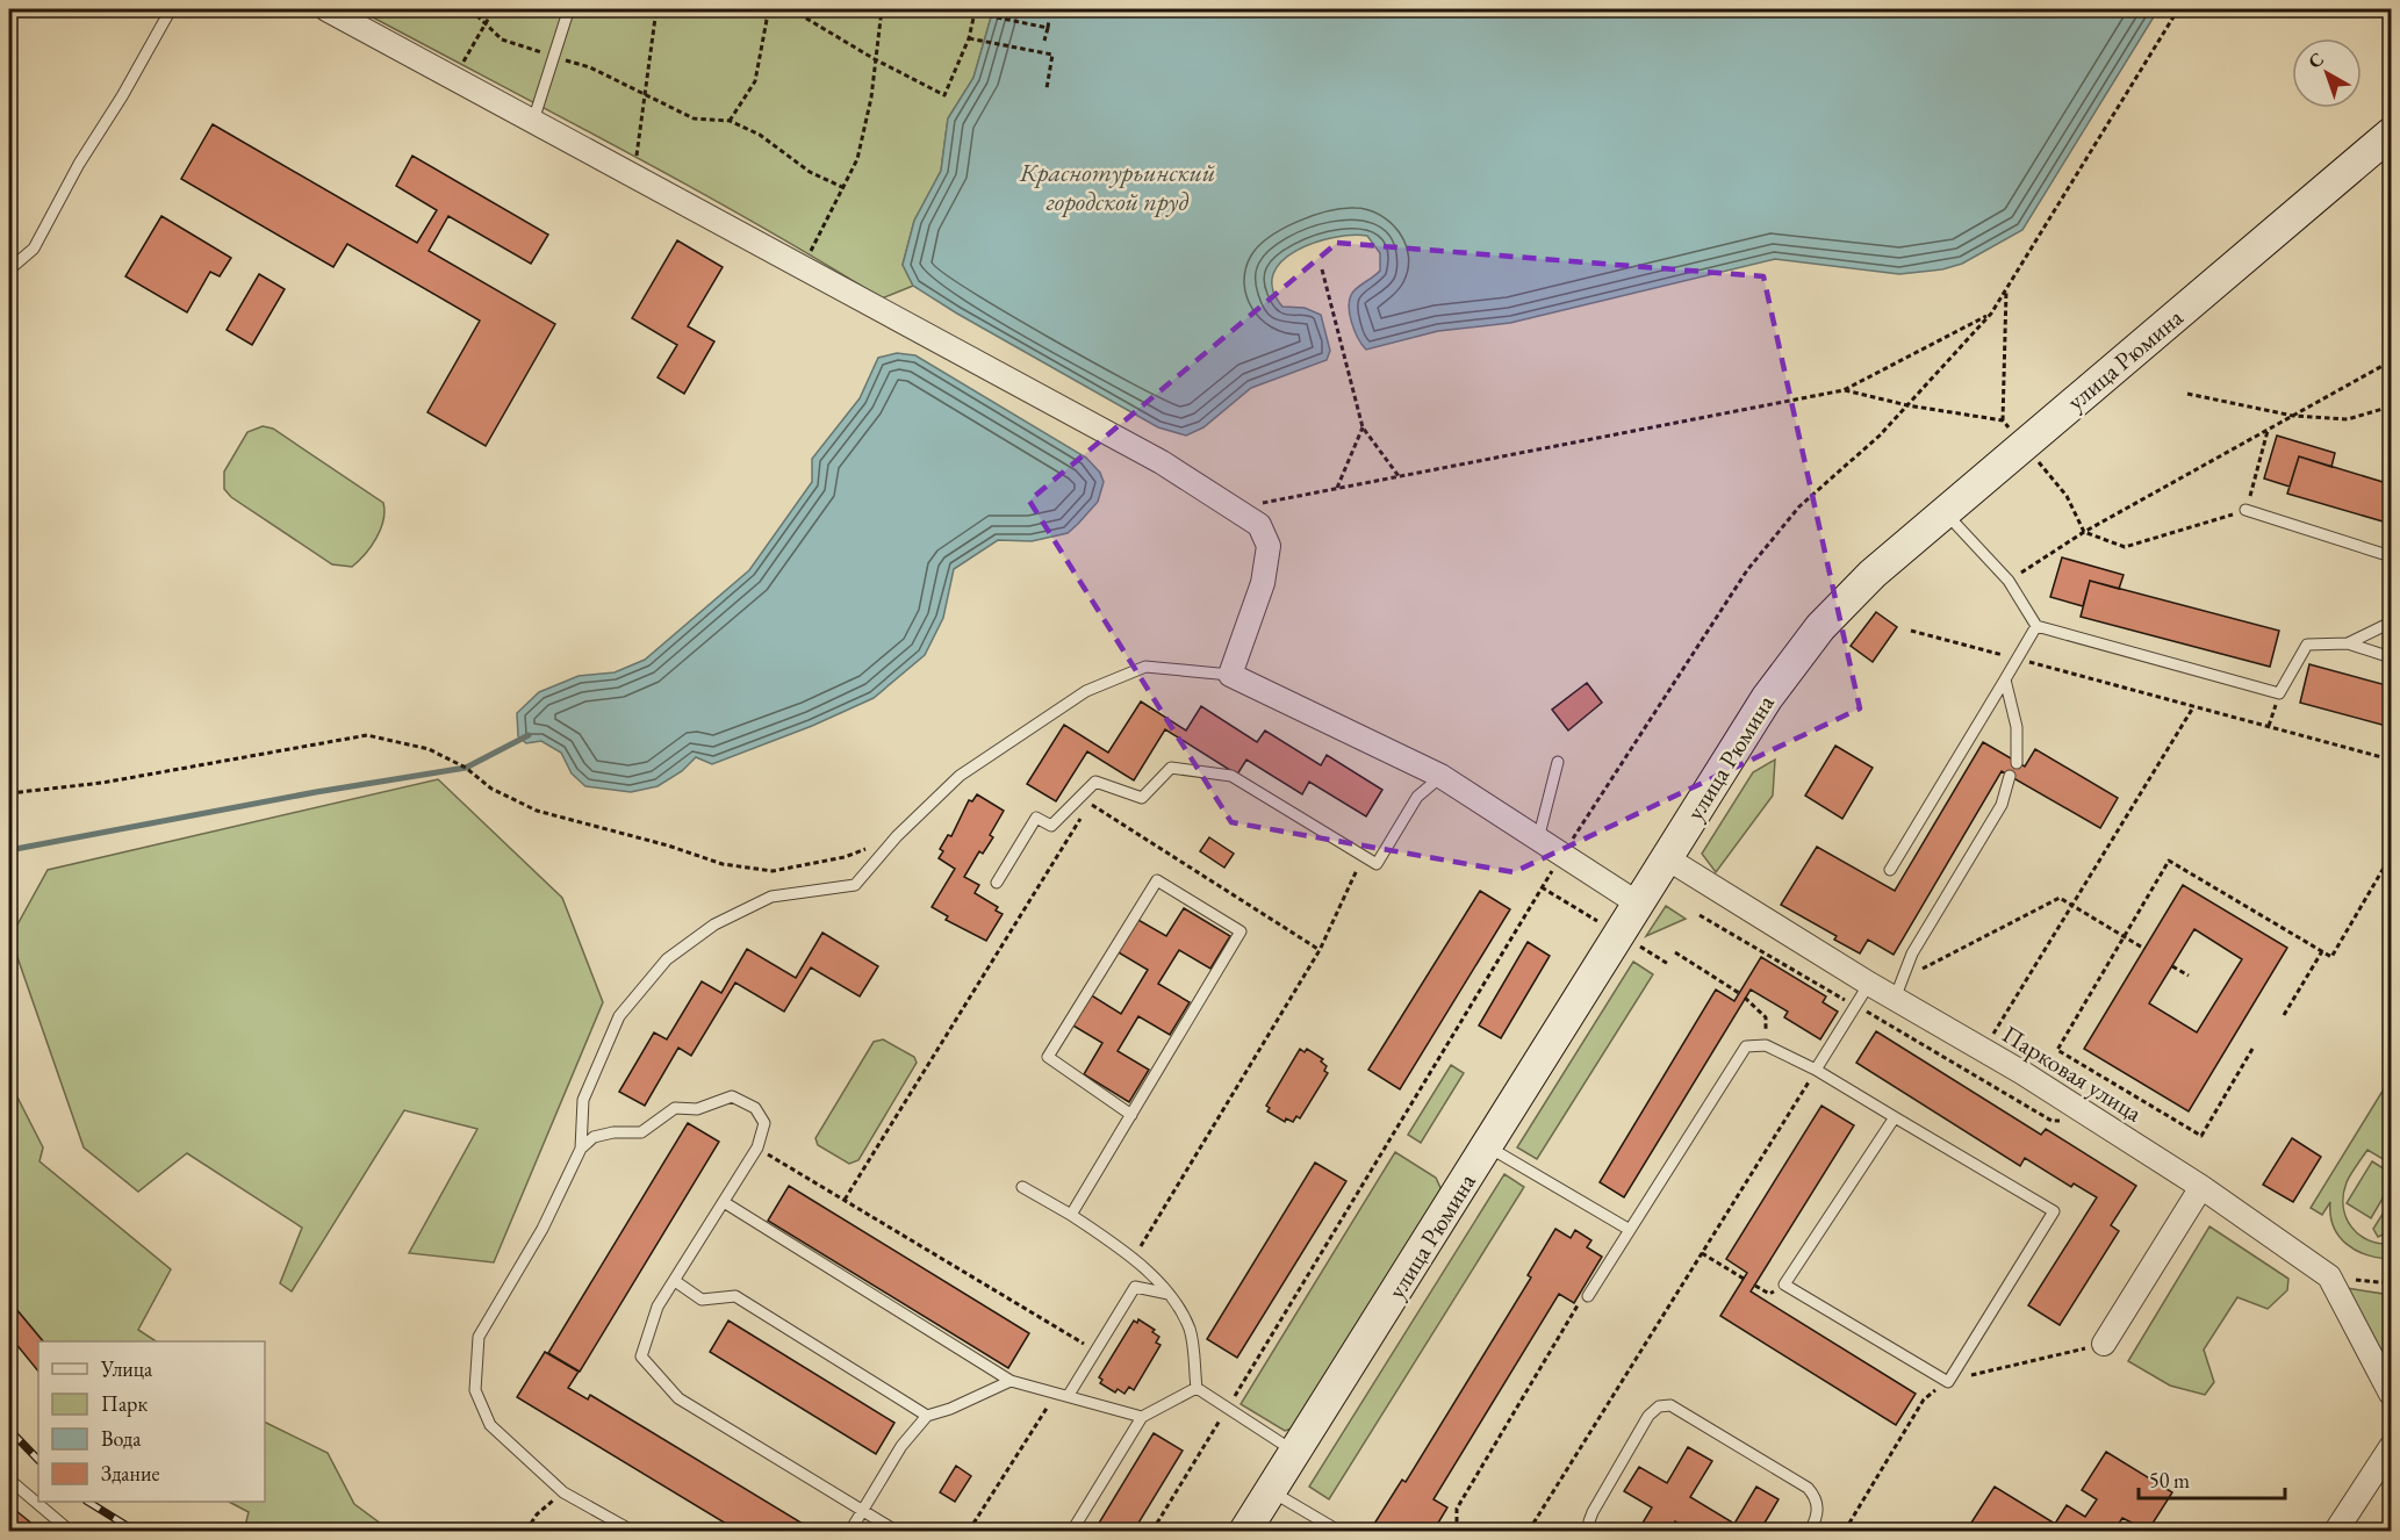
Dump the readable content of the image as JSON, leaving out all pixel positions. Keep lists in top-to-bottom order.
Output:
{
  "streets": {
    "main road": ["улица Рюмина"],
    "street": ["Парковая улица"]
  },
  "crossings": [
    ["улица Рюмина", "Парковая улица"]
  ],
  "water": ["Краснотурьинский городской пруд"],
  "legend": [
    "Улица",
    "Парк",
    "Вода",
    "Здание"
  ],
  "scale_bar": "50 m",
  "north": "top left"
}
